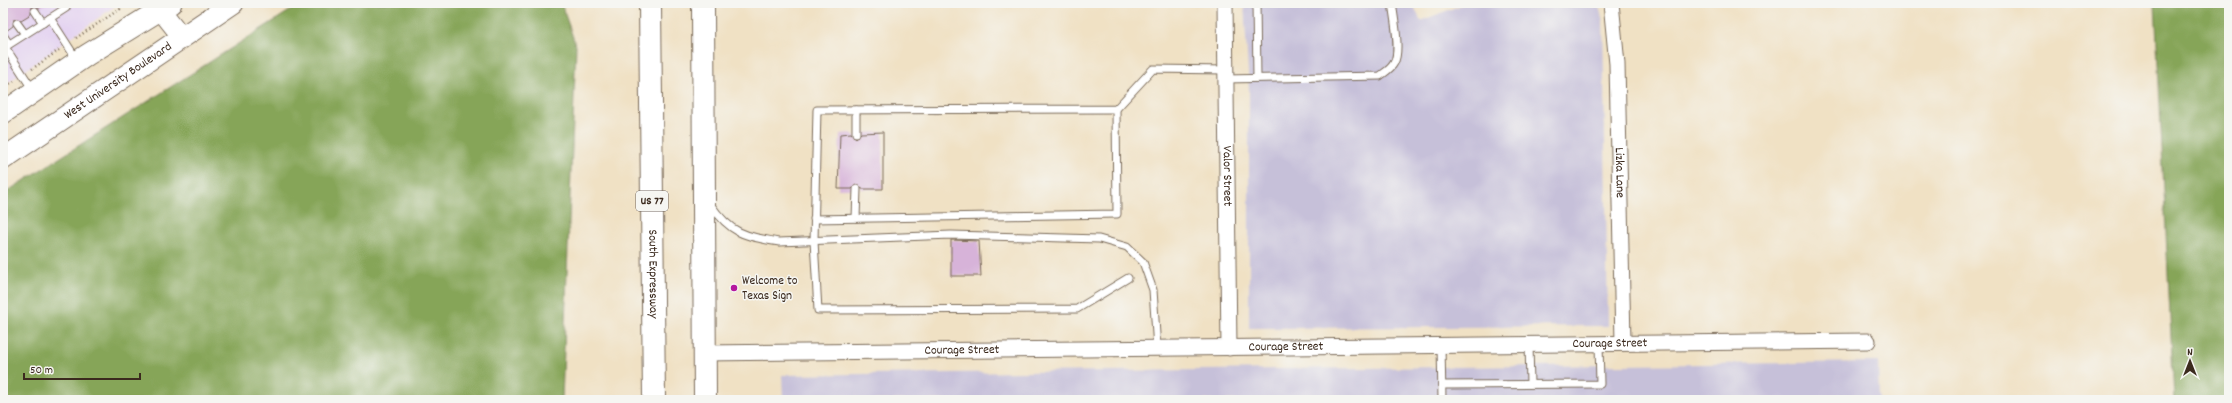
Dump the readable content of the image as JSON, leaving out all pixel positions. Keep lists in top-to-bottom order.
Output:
{
  "streets": {
    "highway": ["US 77", "South Expressway"],
    "main road": ["West University Boulevard"],
    "street": ["Lizka Lane", "Valor Street", "Courage Street"]
  },
  "crossings": [
    ["Lizka Lane", "Courage Street"],
    ["Valor Street", "Courage Street"]
  ],
  "places": ["Welcome to Texas Sign"],
  "scale_bar": "50 m",
  "north": "top"
}
